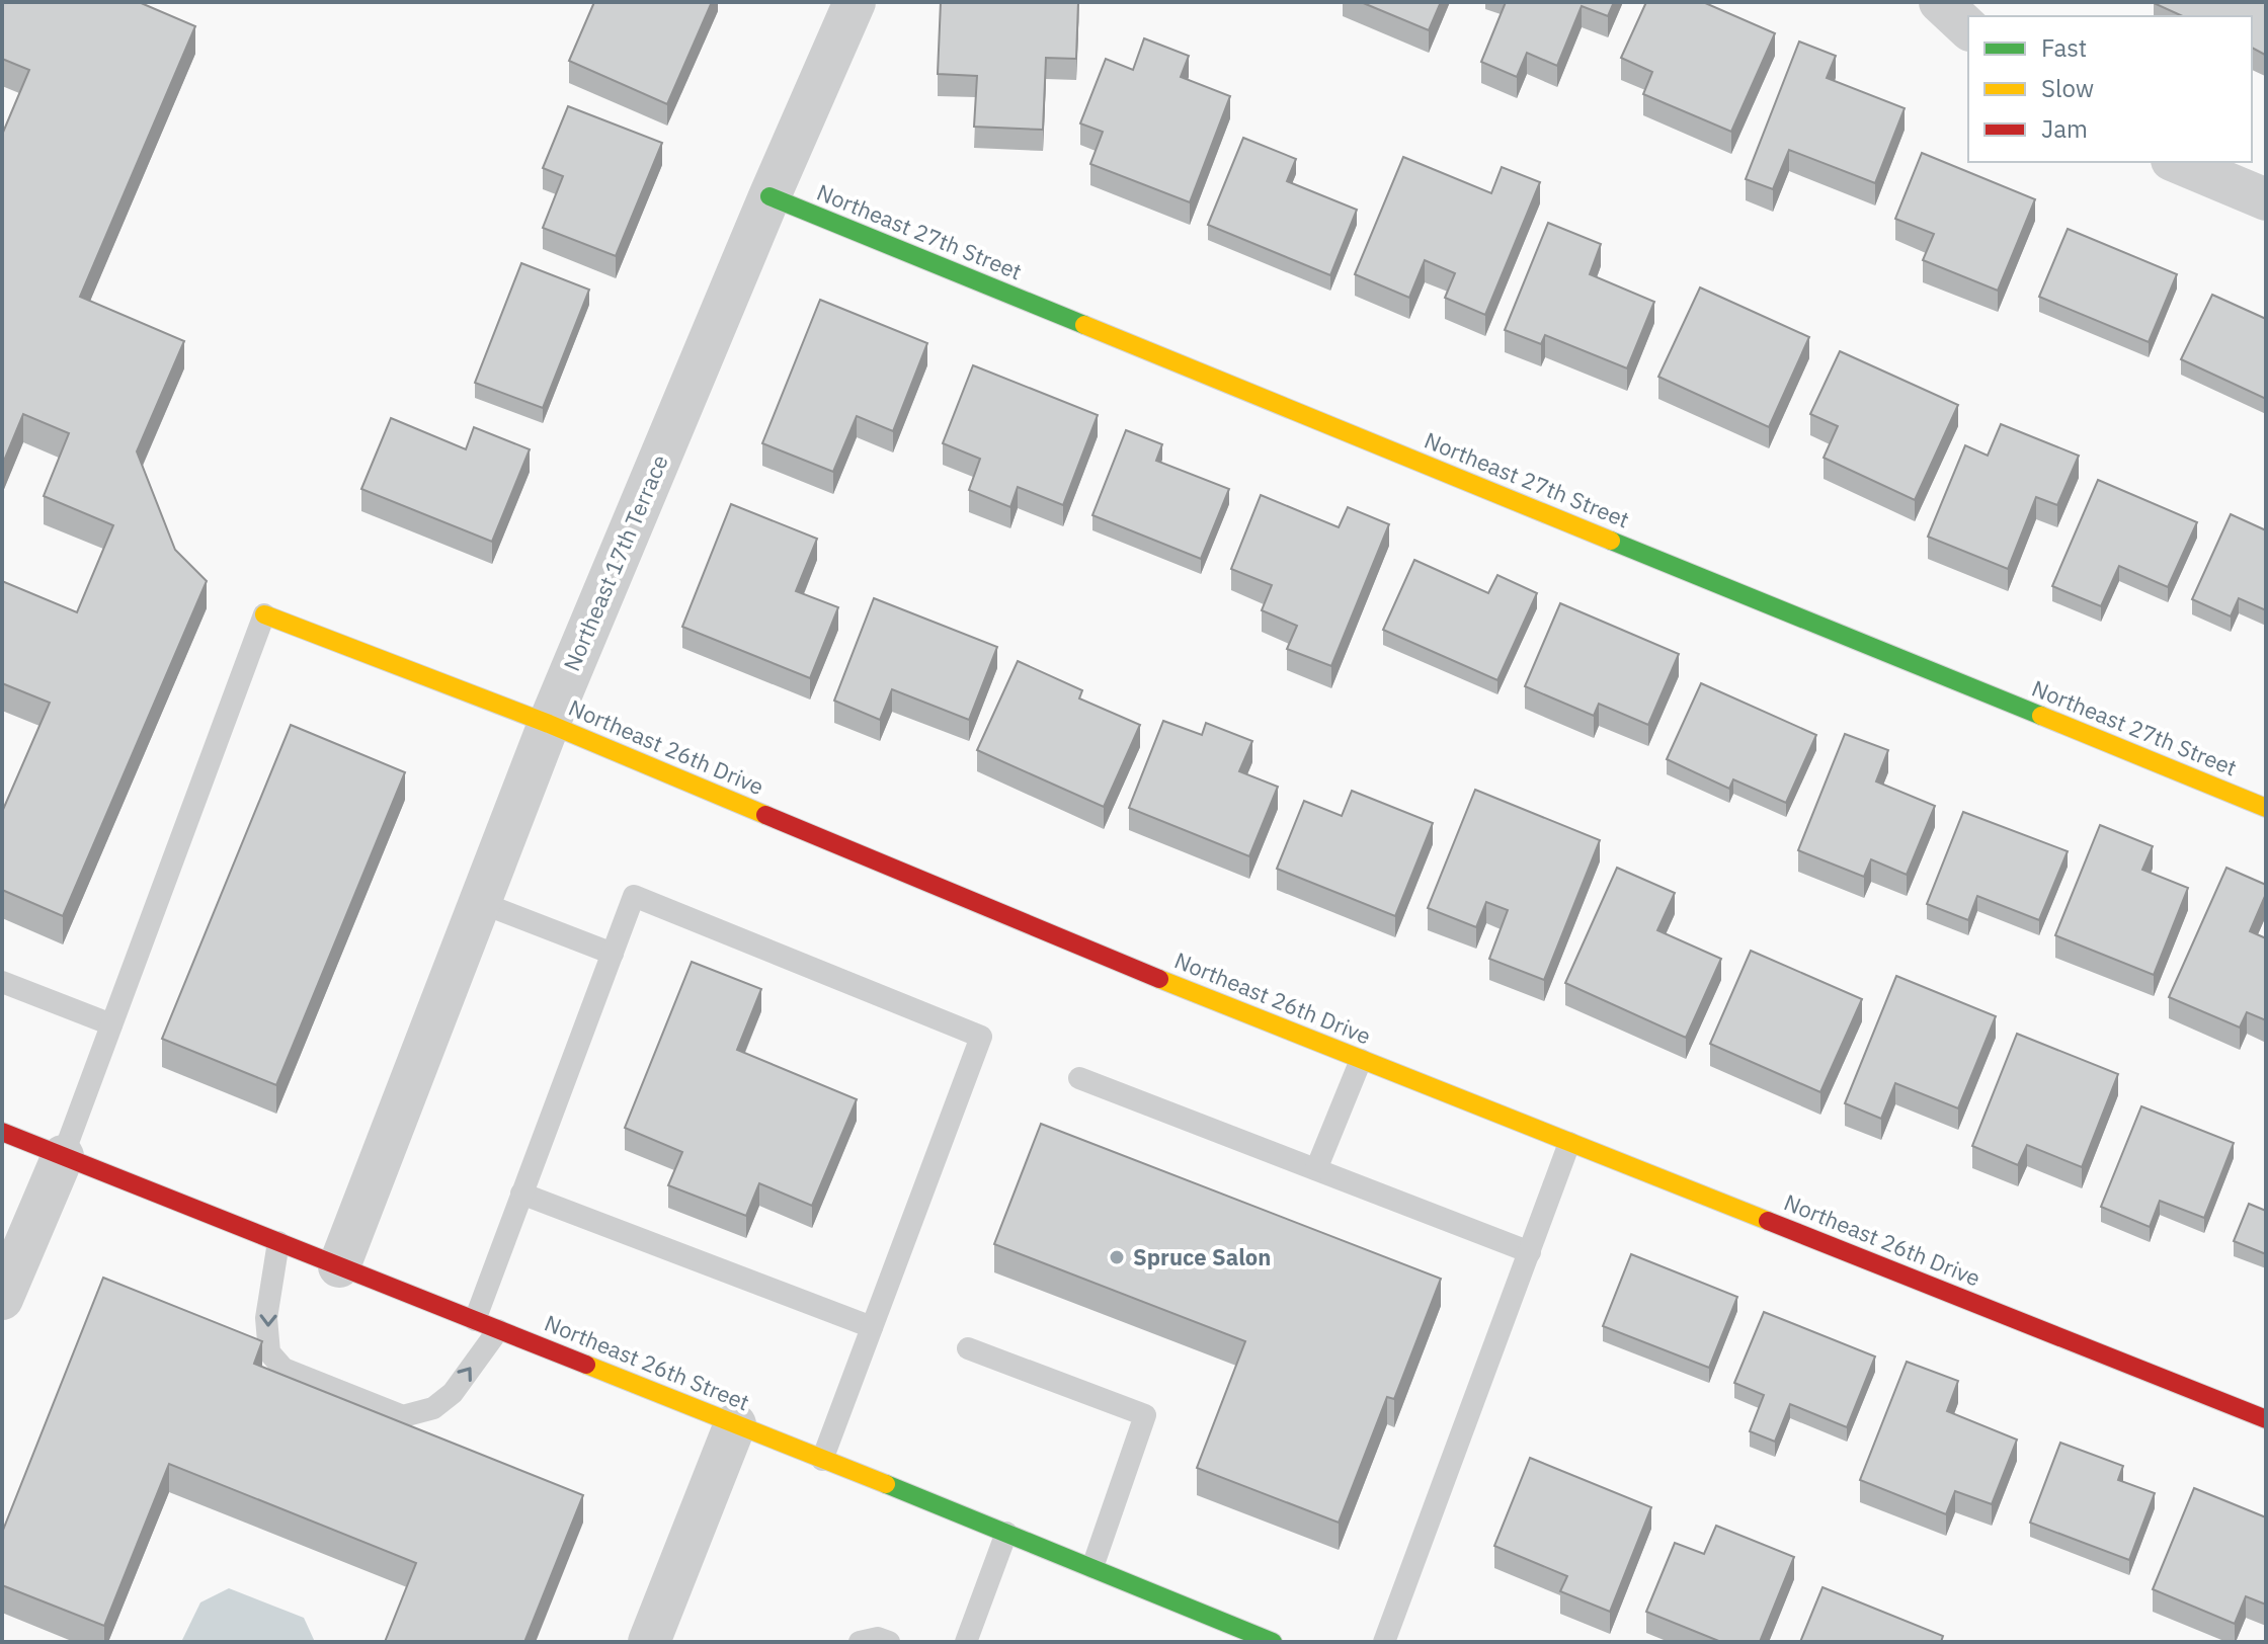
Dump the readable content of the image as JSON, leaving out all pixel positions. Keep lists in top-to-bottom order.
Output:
{
  "streets": {
    "street": [
      "Northeast 27th Street",
      "Northeast 17th Terrace",
      "Northeast 26th Drive",
      "Northeast 26th Street"
    ]
  },
  "crossings": [
    ["Northeast 27th Street", "Northeast 17th Terrace"],
    ["Northeast 17th Terrace", "Northeast 26th Drive"],
    ["Northeast 17th Terrace", "Northeast 26th Street"]
  ],
  "places": ["Spruce Salon"],
  "legend": ["Fast", "Slow", "Jam"]
}
